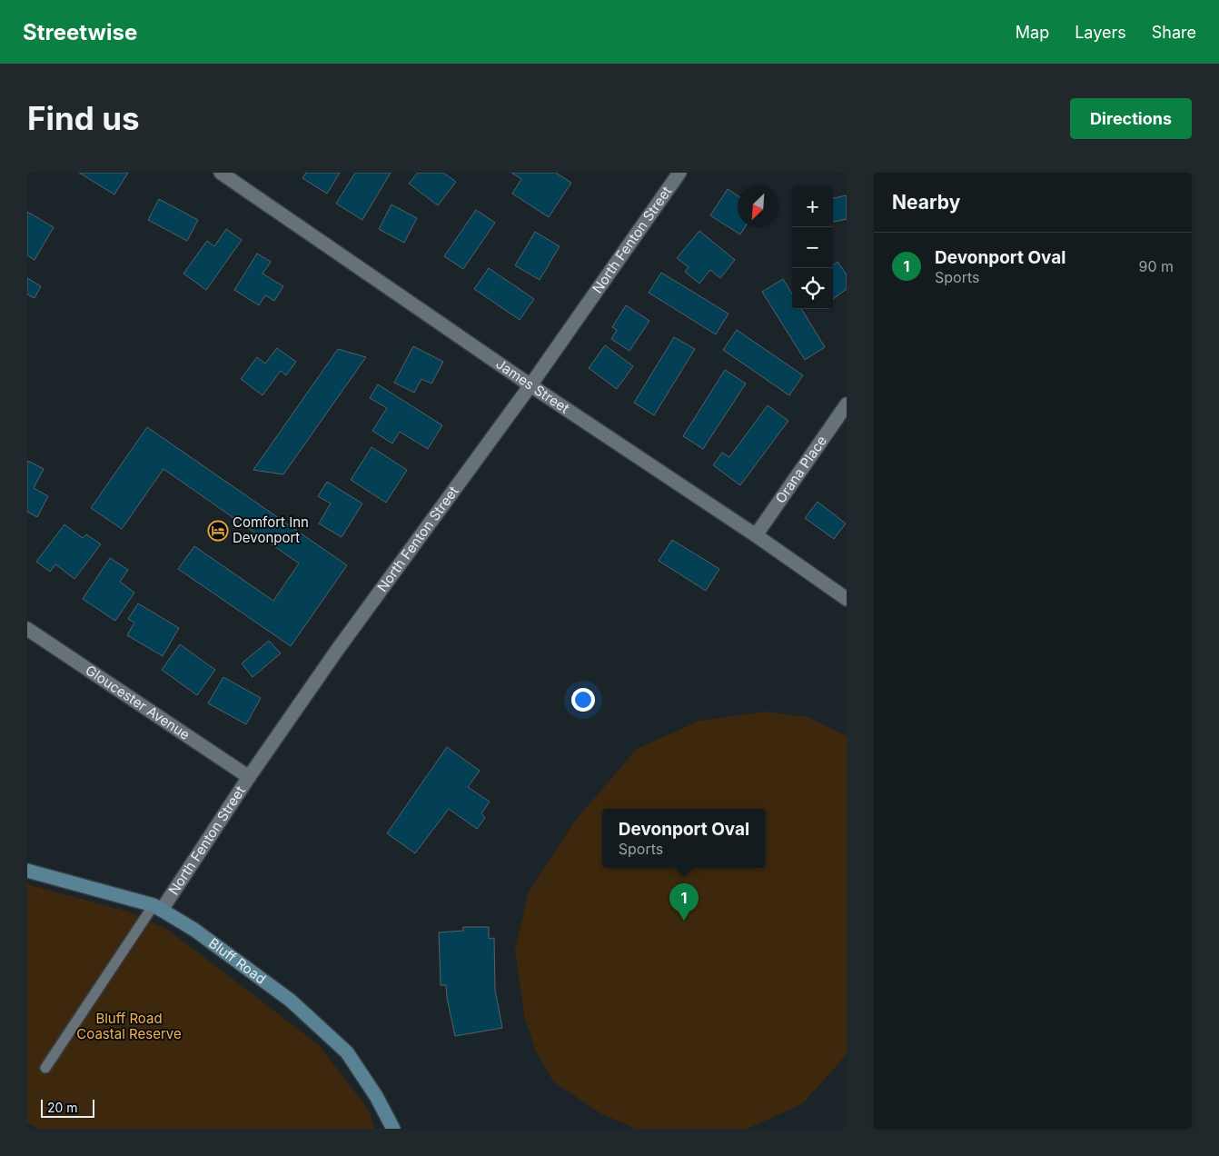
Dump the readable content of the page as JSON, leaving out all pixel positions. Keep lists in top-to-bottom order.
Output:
{
  "streets": {
    "street": [
      "North Fenton Street",
      "James Street",
      "Orana Place",
      "Gloucester Avenue",
      "Bluff Road"
    ]
  },
  "crossings": [
    ["North Fenton Street", "James Street"],
    ["North Fenton Street", "Gloucester Avenue"],
    ["North Fenton Street", "Bluff Road"],
    ["James Street", "Orana Place"]
  ],
  "parks": ["Bluff Road Coastal Reserve"],
  "places": {
    "hotel": ["Comfort Inn Devonport"]
  },
  "scale_bar": "20 m",
  "north": "bottom left",
  "page": {
    "header": "Streetwise",
    "nav": ["Map", "Layers", "Share"],
    "buttons": "Directions",
    "title": "Find us",
    "heading": "Nearby",
    "map_buttons": ["+", "−"],
    "list": [
      {
        "mark": "1",
        "name": "Devonport Oval",
        "note": "Sports",
        "value": "90 m"
      }
    ],
    "popup": ["Devonport Oval", "Sports"],
    "pins": "1",
    "scale": "20 m"
  }
}
